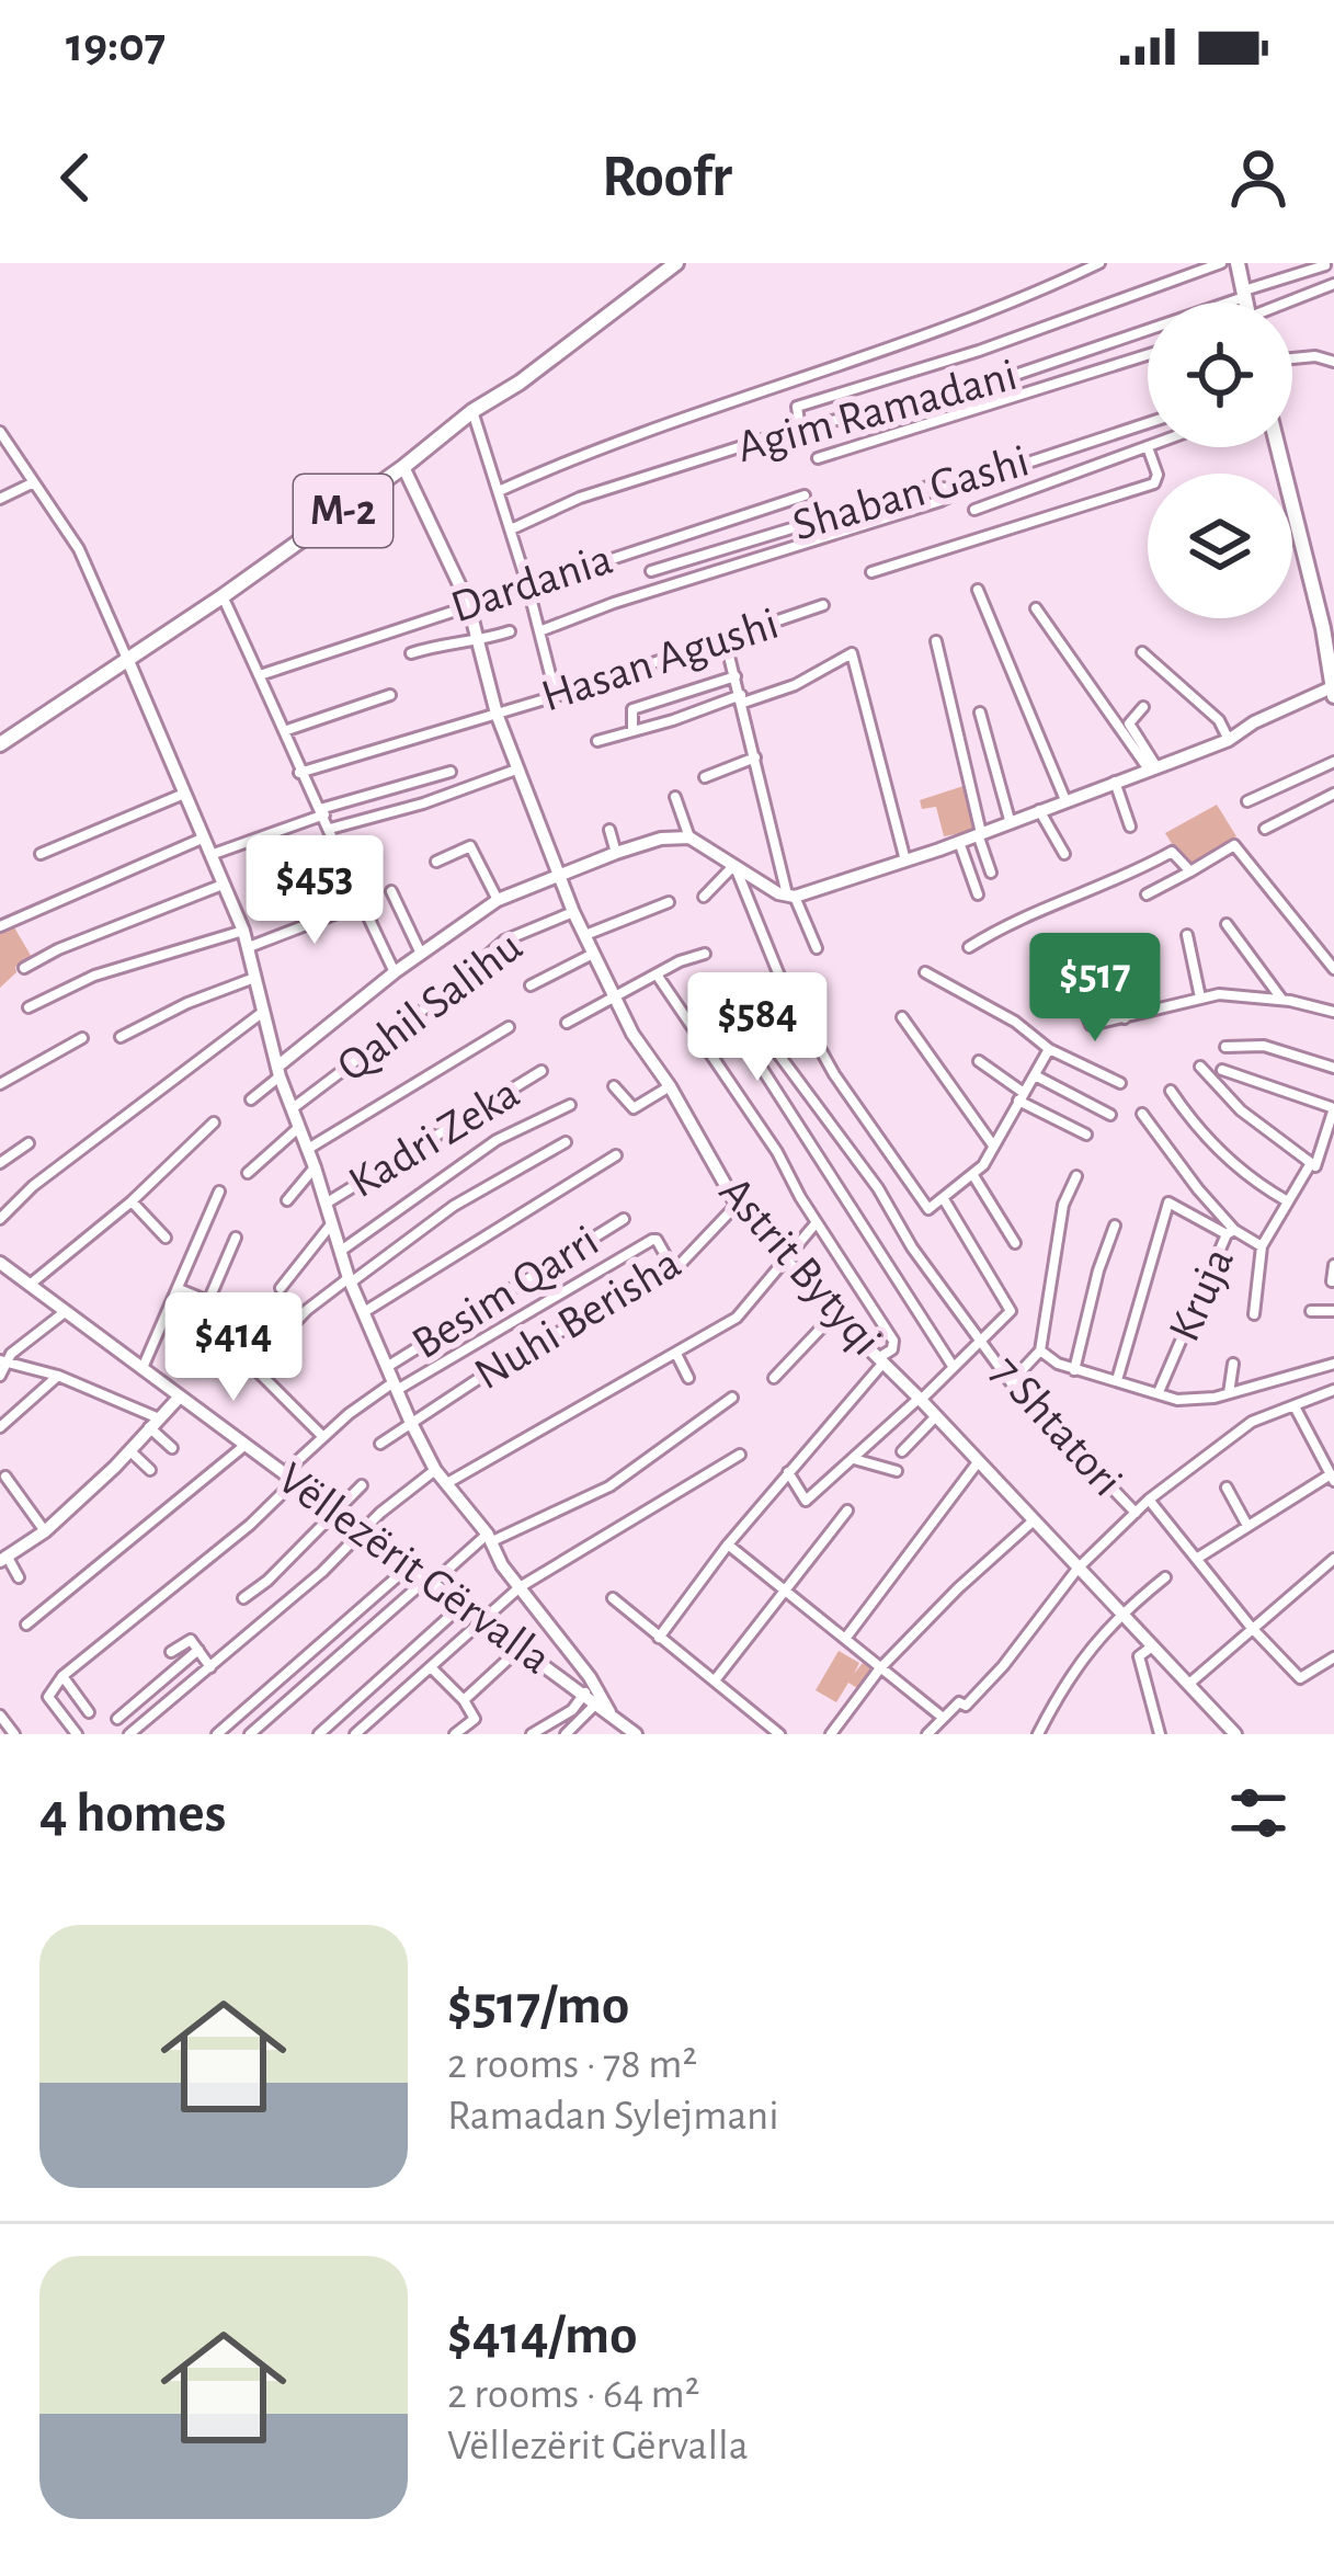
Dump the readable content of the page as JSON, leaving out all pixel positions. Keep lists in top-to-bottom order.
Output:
{
  "streets": {
    "main road": ["M-2"],
    "street": [
      "Agim Ramadani",
      "Shaban Gashi",
      "Dardania",
      "Hasan Agushi",
      "Qahil Salihu",
      "Kadri Zeka",
      "Astrit Bytyqi",
      "Besim Qarri",
      "Kruja",
      "Nuhi Berisha",
      "7 Shtatori",
      "Vëllezërit Gërvalla"
    ]
  },
  "crossings": [
    ["M-2", "Kadri Zeka"],
    ["M-2", "Astrit Bytyqi"],
    ["Dardania", "Astrit Bytyqi"],
    ["Hasan Agushi", "Astrit Bytyqi"],
    ["Qahil Salihu", "Kadri Zeka"],
    ["Qahil Salihu", "Astrit Bytyqi"],
    ["Kadri Zeka", "Besim Qarri"],
    ["Kadri Zeka", "Nuhi Berisha"],
    ["Kadri Zeka", "Vëllezërit Gërvalla"],
    ["Astrit Bytyqi", "Nuhi Berisha"]
  ],
  "page": {
    "status": "19:07",
    "header": "Roofr",
    "price": [
      "$453",
      "$517",
      "$584",
      "$414"
    ],
    "heading": "4 homes",
    "list": [
      {
        "name": "$517/mo",
        "note": "2 rooms · 78 m² · Ramadan Sylejmani"
      },
      {
        "name": "$414/mo",
        "note": "2 rooms · 64 m² · Vëllezërit Gërvalla"
      }
    ]
  }
}
